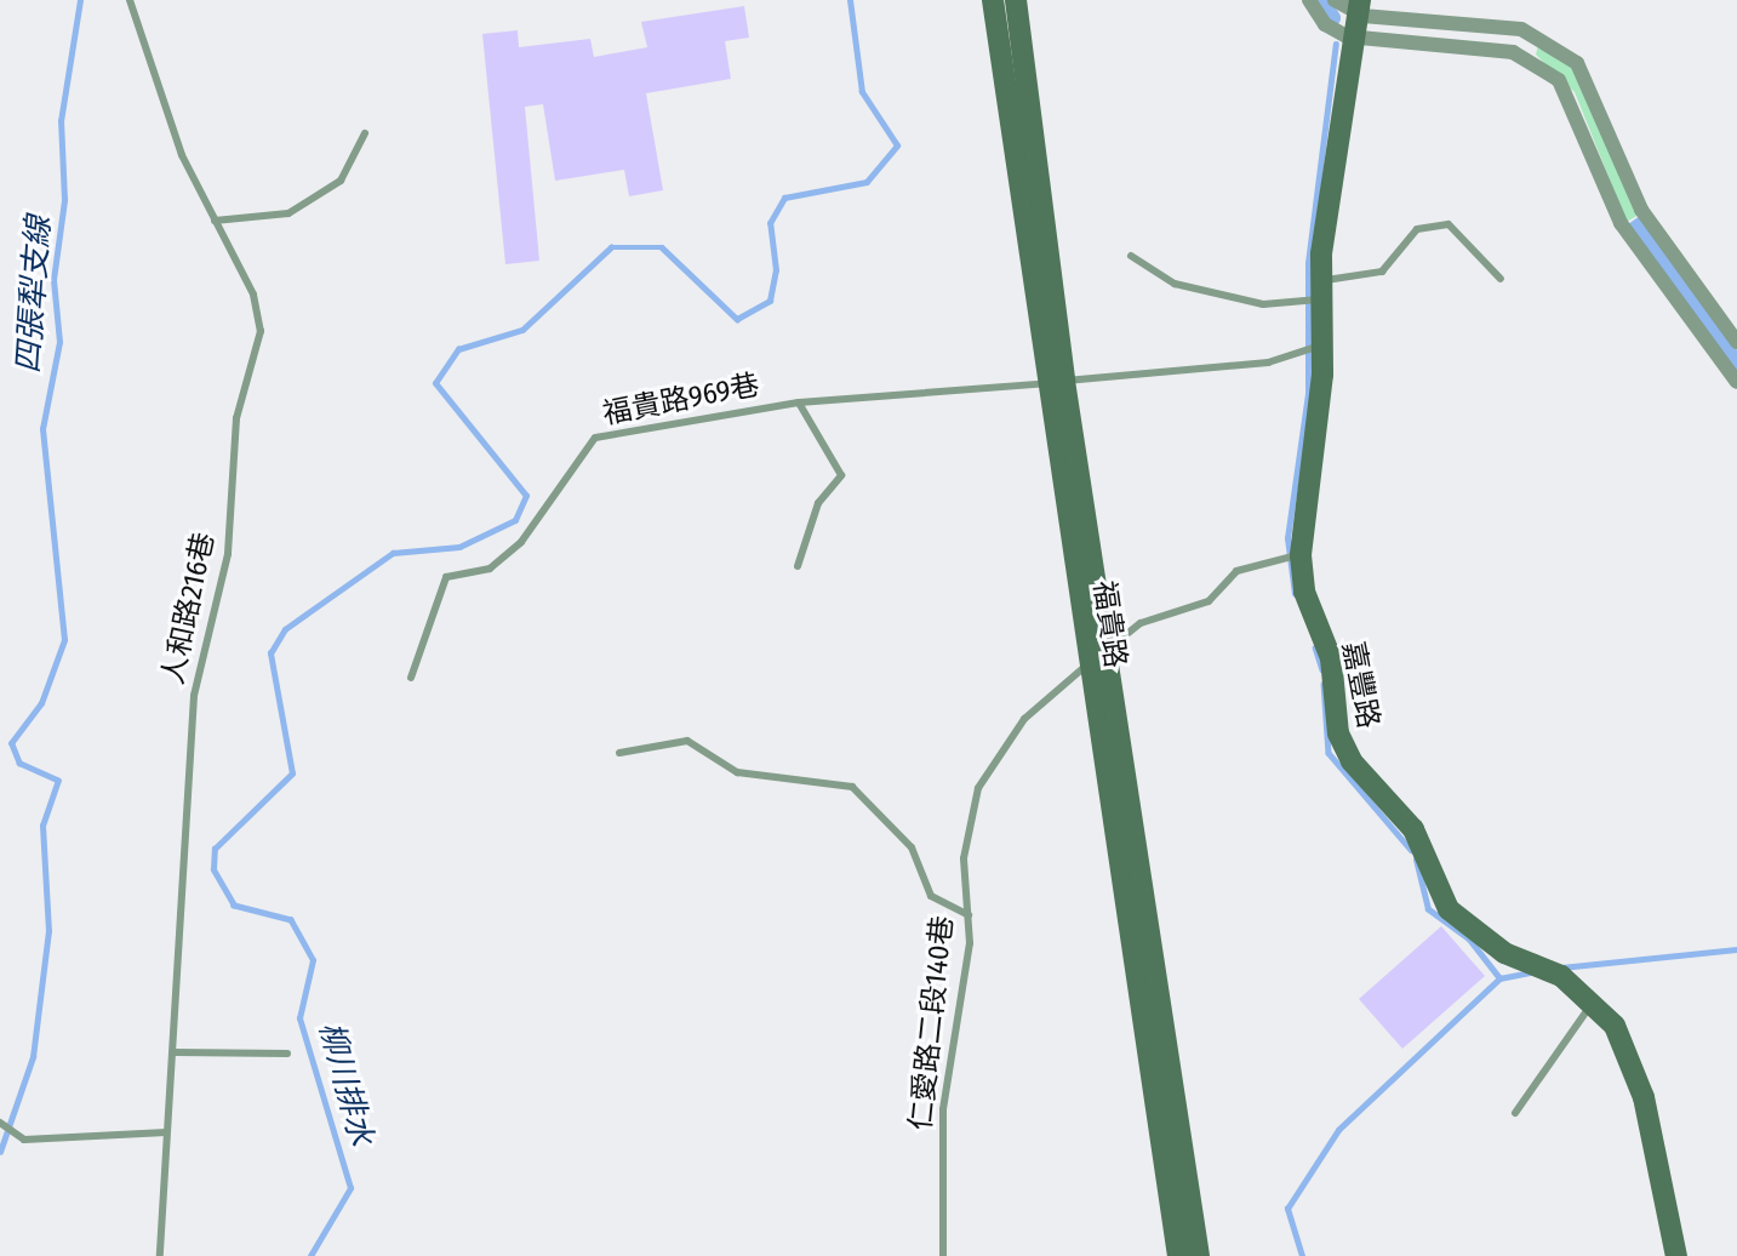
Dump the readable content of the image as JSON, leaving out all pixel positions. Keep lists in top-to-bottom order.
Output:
{
  "streets": {
    "street": ["福貴路", "嘉豐路"],
    "lane": ["福貴路969巷", "人和路216巷", "仁愛路二段140巷"]
  },
  "crossings": [
    ["福貴路969巷", "福貴路"],
    ["福貴路969巷", "嘉豐路"],
    ["福貴路", "仁愛路二段140巷"],
    ["嘉豐路", "仁愛路二段140巷"]
  ],
  "water": ["四張犁支線", "柳川排水"]
}
